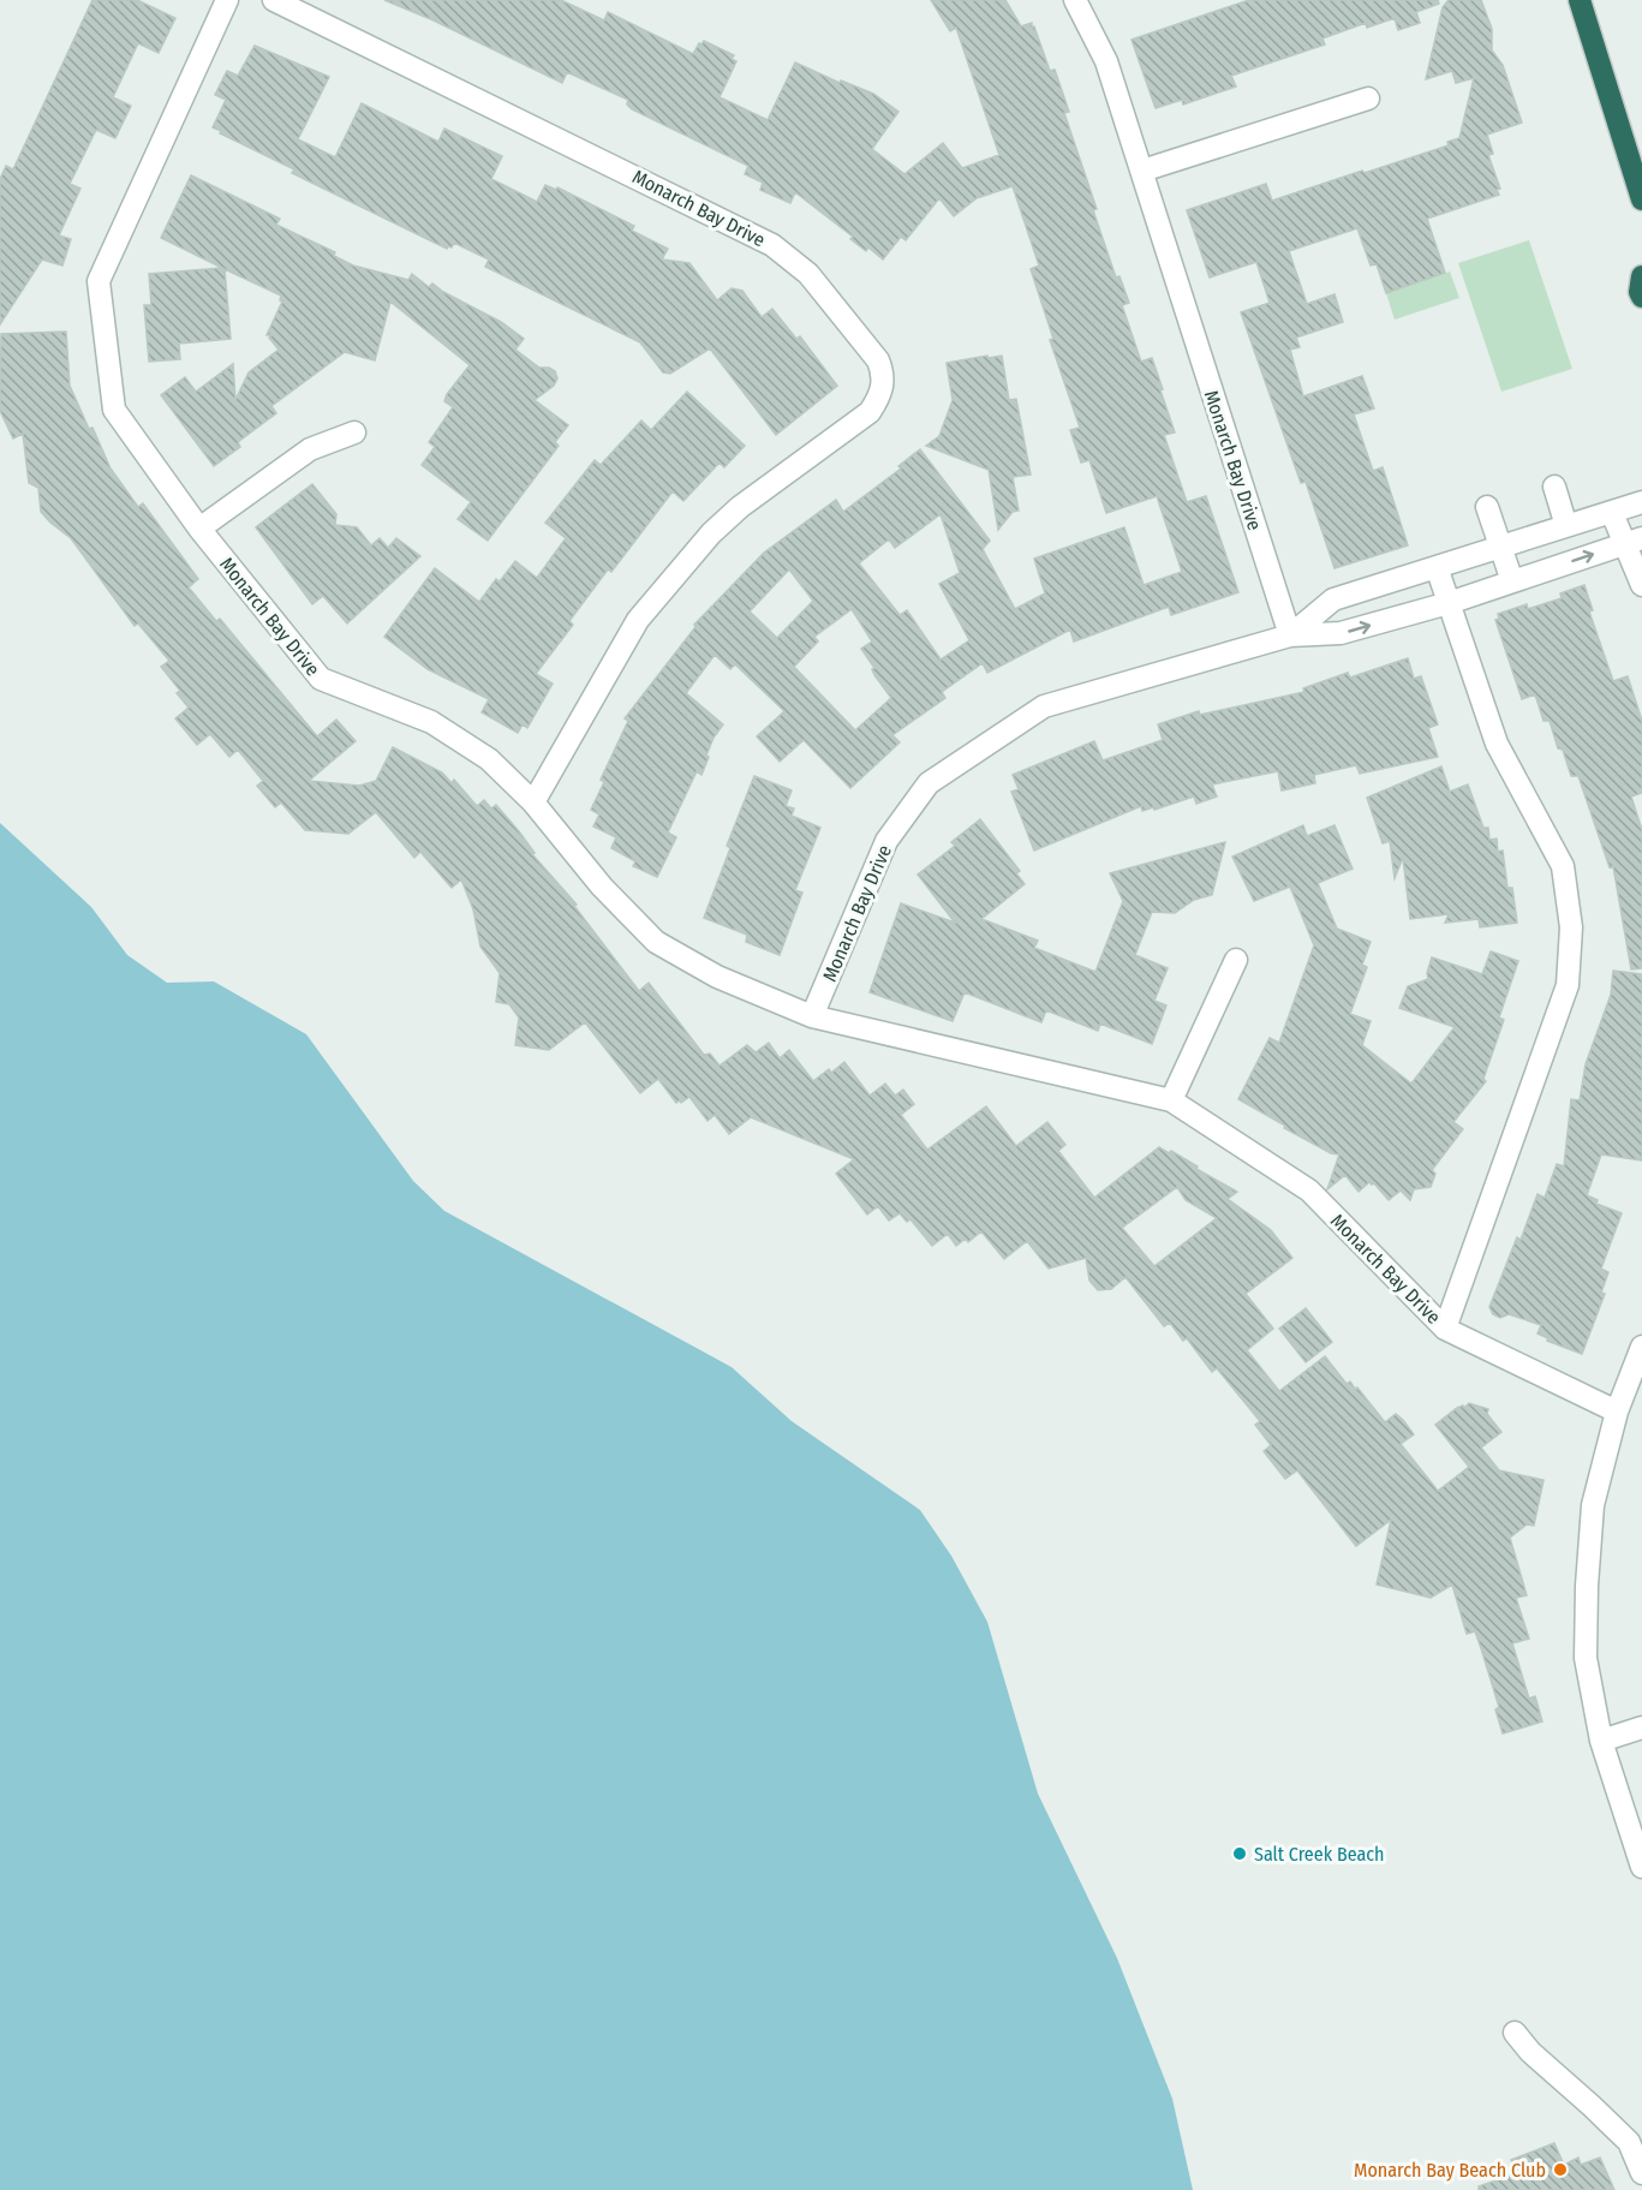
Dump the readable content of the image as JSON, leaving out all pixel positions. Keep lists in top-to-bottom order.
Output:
{
  "streets": {
    "street": ["Monarch Bay Drive"]
  },
  "places": ["Salt Creek Beach", "Monarch Bay Beach Club"]
}
